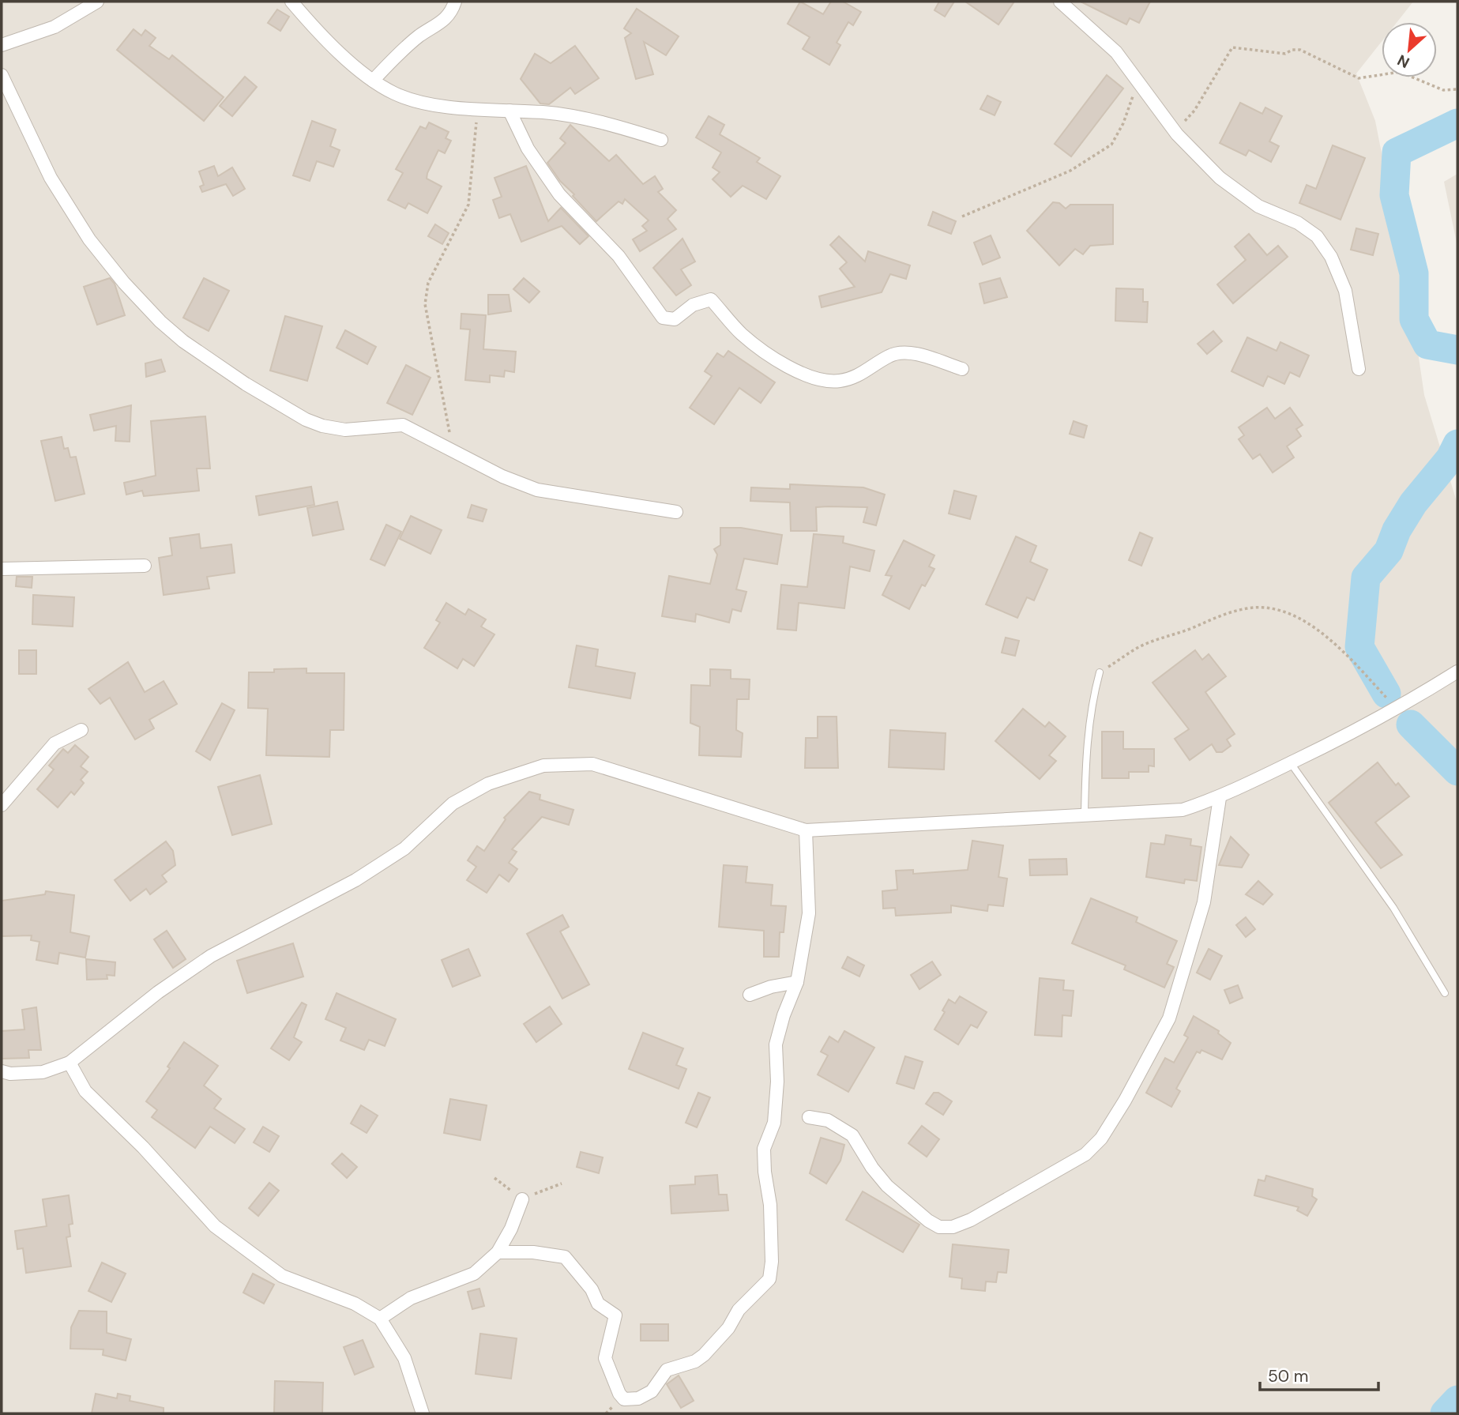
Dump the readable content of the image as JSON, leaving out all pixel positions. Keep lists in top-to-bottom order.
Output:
{
  "scale_bar": "50 m",
  "north": "bottom left"
}
